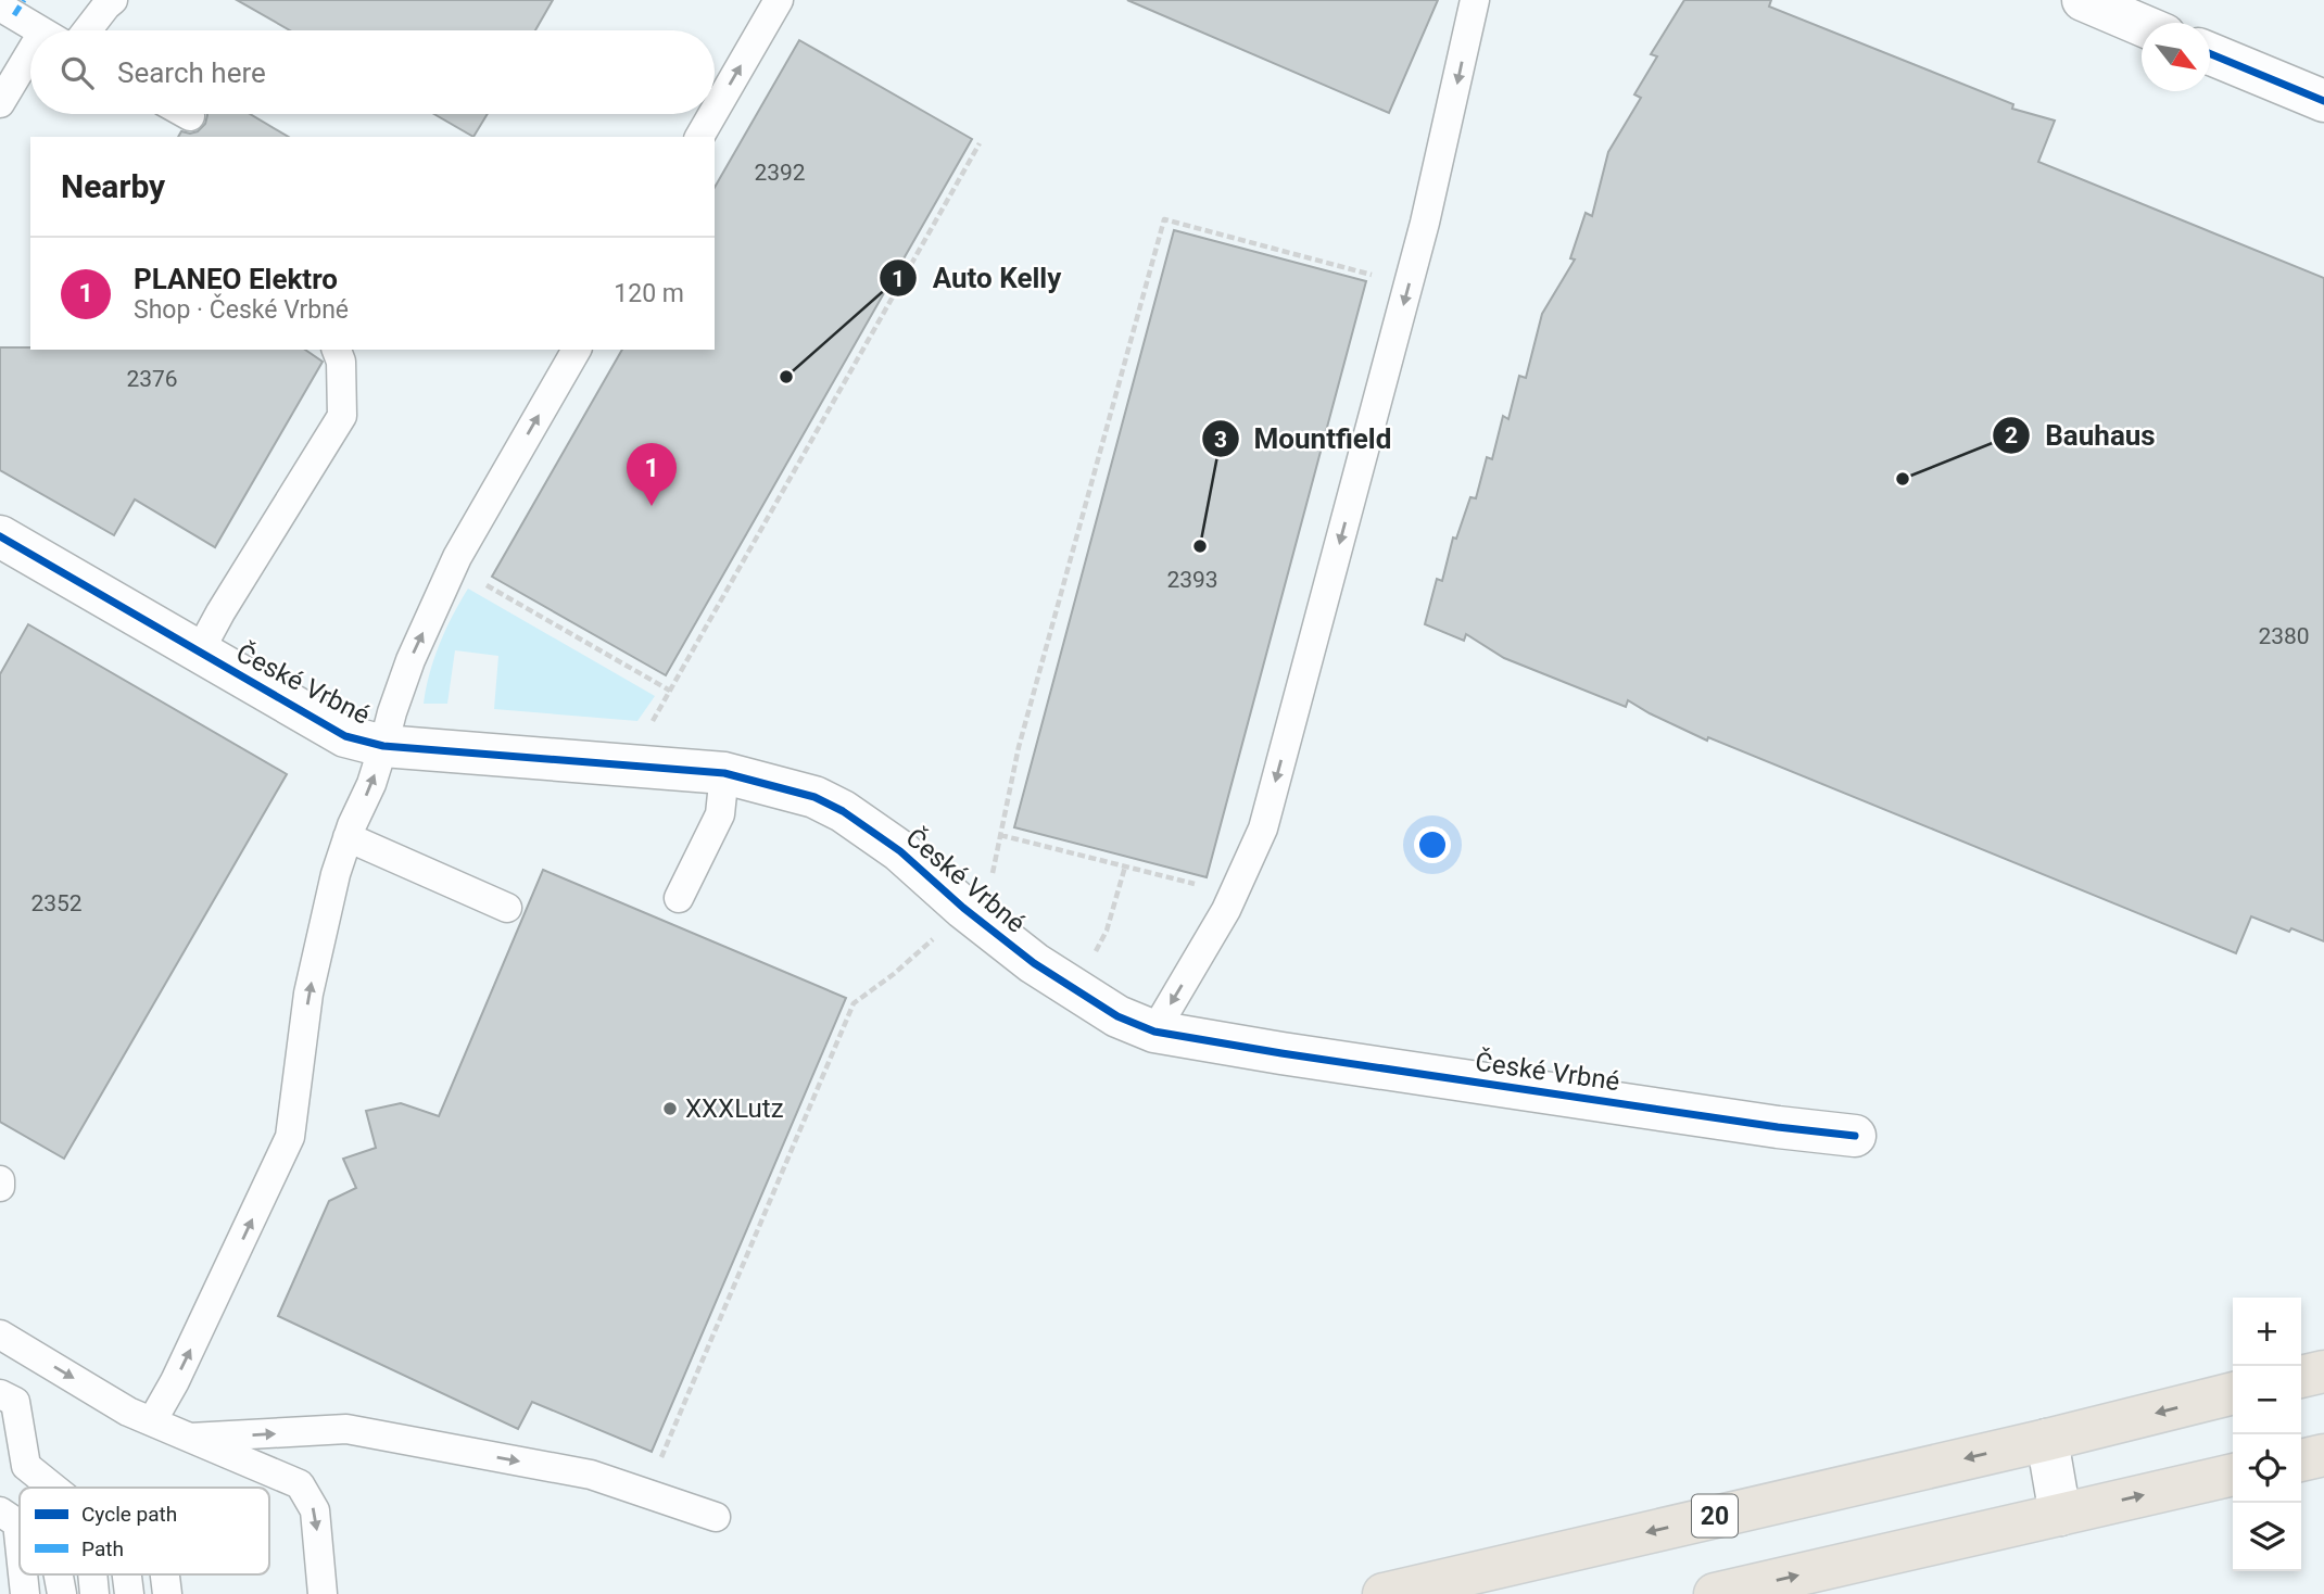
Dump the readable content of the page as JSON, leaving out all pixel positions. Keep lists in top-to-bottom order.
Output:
{
  "streets": {
    "main road": ["20"],
    "street": ["České Vrbné"]
  },
  "places": [
    "Auto Kelly",
    "Bauhaus",
    "Mountfield",
    "XXXLutz"
  ],
  "house_numbers": [
    "2392",
    "2376",
    "2393",
    "2380",
    "2352"
  ],
  "legend": ["Cycle path", "Path"],
  "north": "bottom right",
  "page": {
    "search": "Search here",
    "heading": "Nearby",
    "list": [
      {
        "mark": "1",
        "name": "PLANEO Elektro",
        "note": "Shop · České Vrbné",
        "value": "120 m"
      }
    ],
    "pins": "1",
    "map_buttons": ["+", "−"]
  }
}
